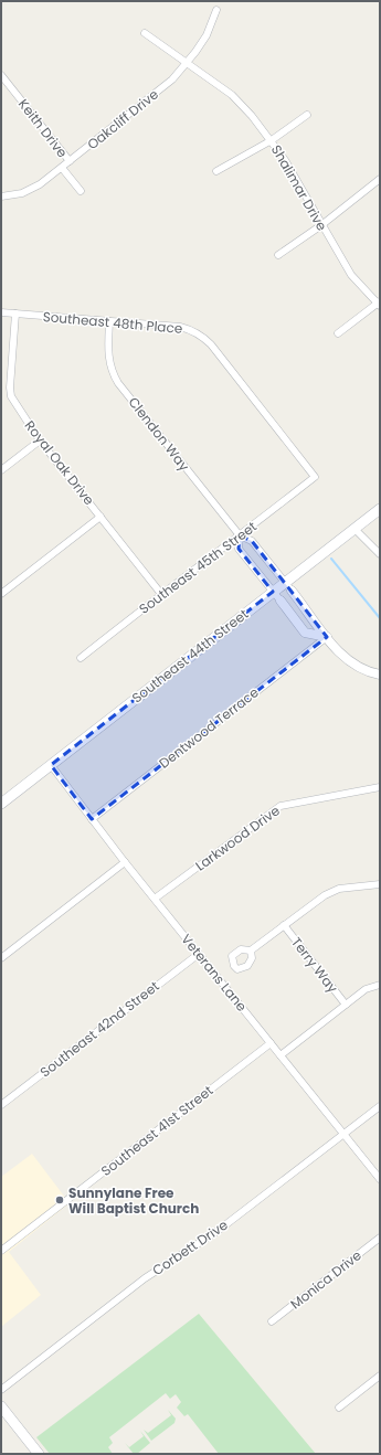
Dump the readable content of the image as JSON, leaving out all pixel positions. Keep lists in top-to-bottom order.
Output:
{
  "streets": {
    "main road": ["Southeast 44th Street"],
    "street": [
      "Oakcliff Drive",
      "Keith Drive",
      "Shalimar Drive",
      "Southeast 48th Place",
      "Clendon Way",
      "Royal Oak Drive",
      "Southeast 45th Street",
      "Dentwood Terrace",
      "Larkwood Drive",
      "Terry Way",
      "Veterans Lane",
      "Southeast 42nd Street",
      "Southeast 41st Street",
      "Corbett Drive",
      "Monica Drive"
    ]
  },
  "crossings": [
    ["Oakcliff Drive", "Keith Drive"],
    ["Oakcliff Drive", "Shalimar Drive"],
    ["Southeast 48th Place", "Clendon Way"],
    ["Southeast 48th Place", "Royal Oak Drive"],
    ["Southeast 48th Place", "Southeast 45th Street"],
    ["Clendon Way", "Southeast 45th Street"],
    ["Clendon Way", "Southeast 44th Street"],
    ["Clendon Way", "Dentwood Terrace"],
    ["Royal Oak Drive", "Southeast 45th Street"],
    ["Southeast 44th Street", "Veterans Lane"],
    ["Dentwood Terrace", "Veterans Lane"],
    ["Larkwood Drive", "Veterans Lane"],
    ["Veterans Lane", "Southeast 42nd Street"],
    ["Veterans Lane", "Southeast 41st Street"],
    ["Veterans Lane", "Corbett Drive"]
  ],
  "places": ["Sunnylane Free Will Baptist Church"]
}
